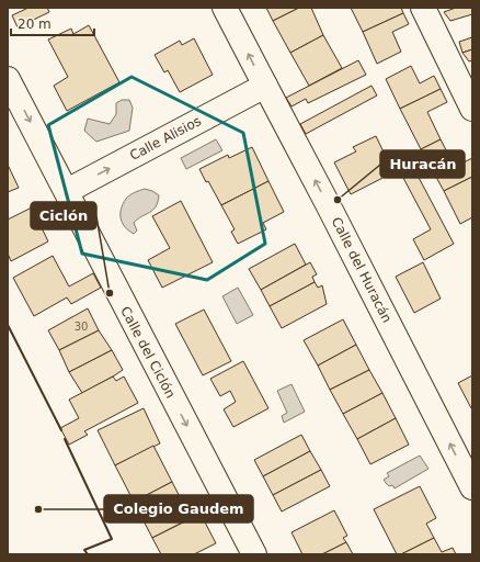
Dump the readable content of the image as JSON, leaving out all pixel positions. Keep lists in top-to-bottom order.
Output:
{
  "streets": {
    "street": ["Calle Alisios", "Calle del Huracán", "Calle del Ciclón"]
  },
  "crossings": [
    ["Calle Alisios", "Calle del Huracán"],
    ["Calle Alisios", "Calle del Ciclón"]
  ],
  "one_way": ["Calle Alisios", "Calle del Huracán", "Calle del Ciclón"],
  "places": ["Huracán", "Ciclón", "Colegio Gaudem"],
  "house_numbers": ["30"],
  "scale_bar": "20 m"
}
